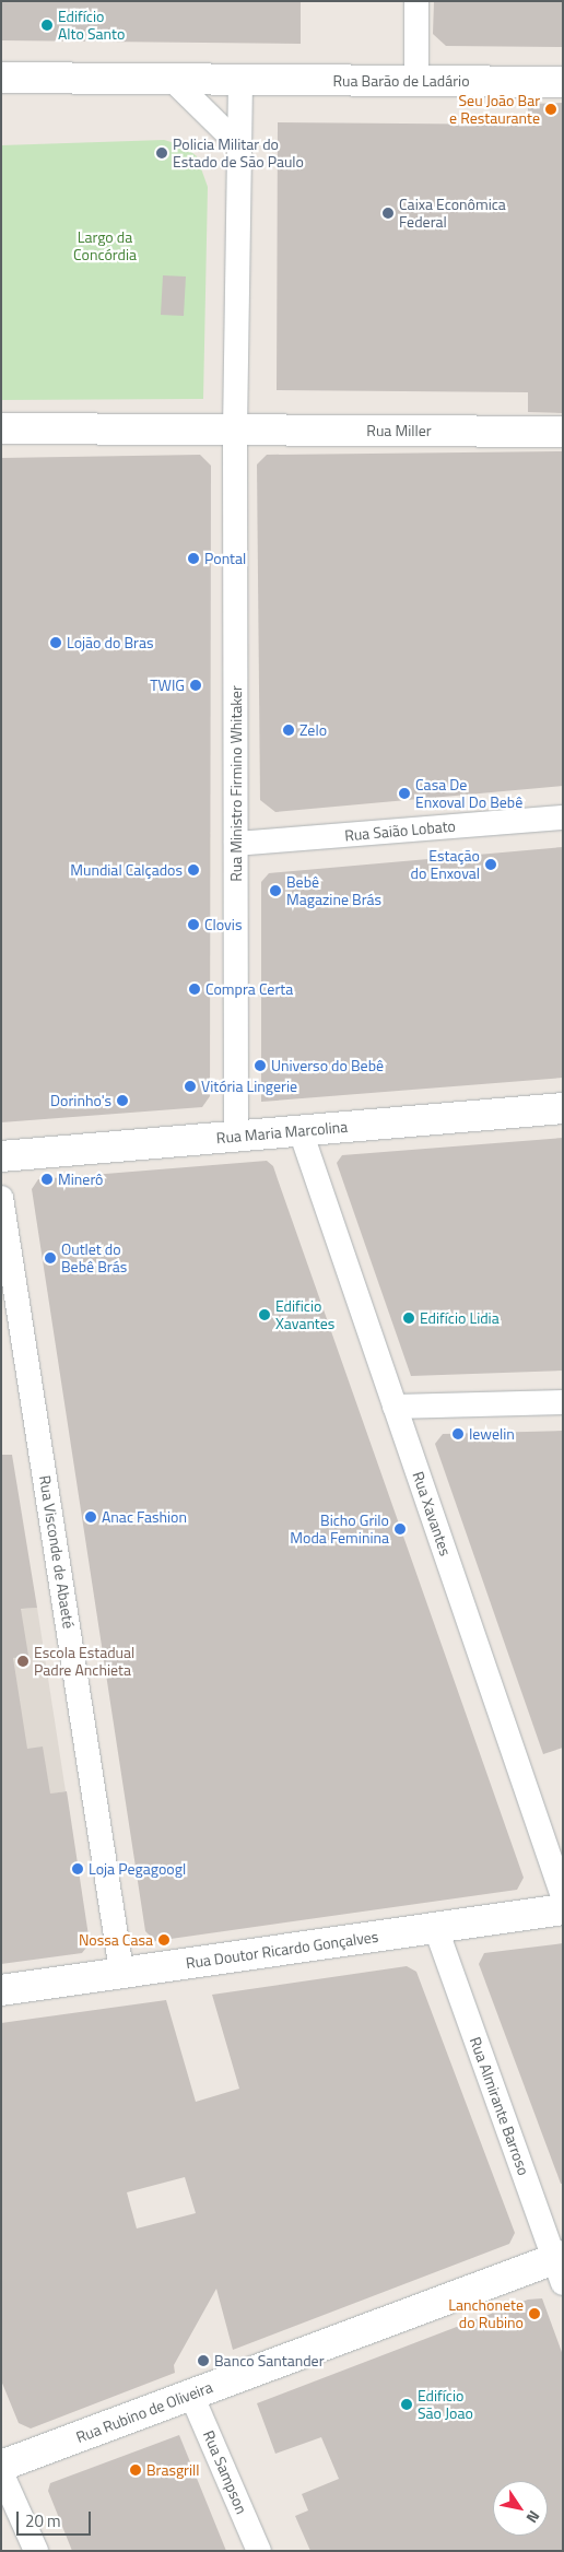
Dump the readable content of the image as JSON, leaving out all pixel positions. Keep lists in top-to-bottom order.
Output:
{
  "streets": {
    "main road": [
      "Rua Barão de Ladário",
      "Rua Miller",
      "Rua Maria Marcolina",
      "Rua Doutor Ricardo Gonçalves",
      "Rua Rubino de Oliveira"
    ],
    "street": [
      "Rua Ministro Firmino Whitaker",
      "Rua Saião Lobato",
      "Rua Xavantes",
      "Rua Visconde de Abaeté",
      "Rua Almirante Barroso",
      "Rua Sampson"
    ]
  },
  "crossings": [
    ["Rua Miller", "Rua Ministro Firmino Whitaker"],
    ["Rua Ministro Firmino Whitaker", "Rua Saião Lobato"],
    ["Rua Ministro Firmino Whitaker", "Rua Maria Marcolina"],
    ["Rua Maria Marcolina", "Rua Xavantes"],
    ["Rua Visconde de Abaeté", "Rua Doutor Ricardo Gonçalves"],
    ["Rua Doutor Ricardo Gonçalves", "Rua Almirante Barroso"],
    ["Rua Almirante Barroso", "Rua Rubino de Oliveira"],
    ["Rua Rubino de Oliveira", "Rua Sampson"]
  ],
  "parks": ["Largo da Concórdia"],
  "places": [
    "Edifício Alto Santo",
    "Seu João Bar e Restaurante",
    "Policia Militar do Estado de São Paulo",
    "Caixa Econômica Federal",
    "Pontal",
    "Lojão do Bras",
    "TWIG",
    "Zelo",
    "Casa De Enxoval Do Bebê",
    "Estação do Enxoval",
    "Mundial Calçados",
    "Bebê Magazine Brás",
    "Clovis",
    "Compra Certa",
    "Universo do Bebê",
    "Vitória Lingerie",
    "Dorinho's",
    "Minerô",
    "Outlet do Bebê Brás",
    "Edificio Xavantes",
    "Edifício Lidia",
    "Iewelin",
    "Anac Fashion",
    "Bicho Grilo Moda Feminina",
    "Escola Estadual Padre Anchieta",
    "Loja Pegagoogl",
    "Nossa Casa",
    "Lanchonete do Rubino",
    "Banco Santander",
    "Edifício São Joao",
    "Brasgrill"
  ],
  "scale_bar": "20 m",
  "north": "bottom right"
}
